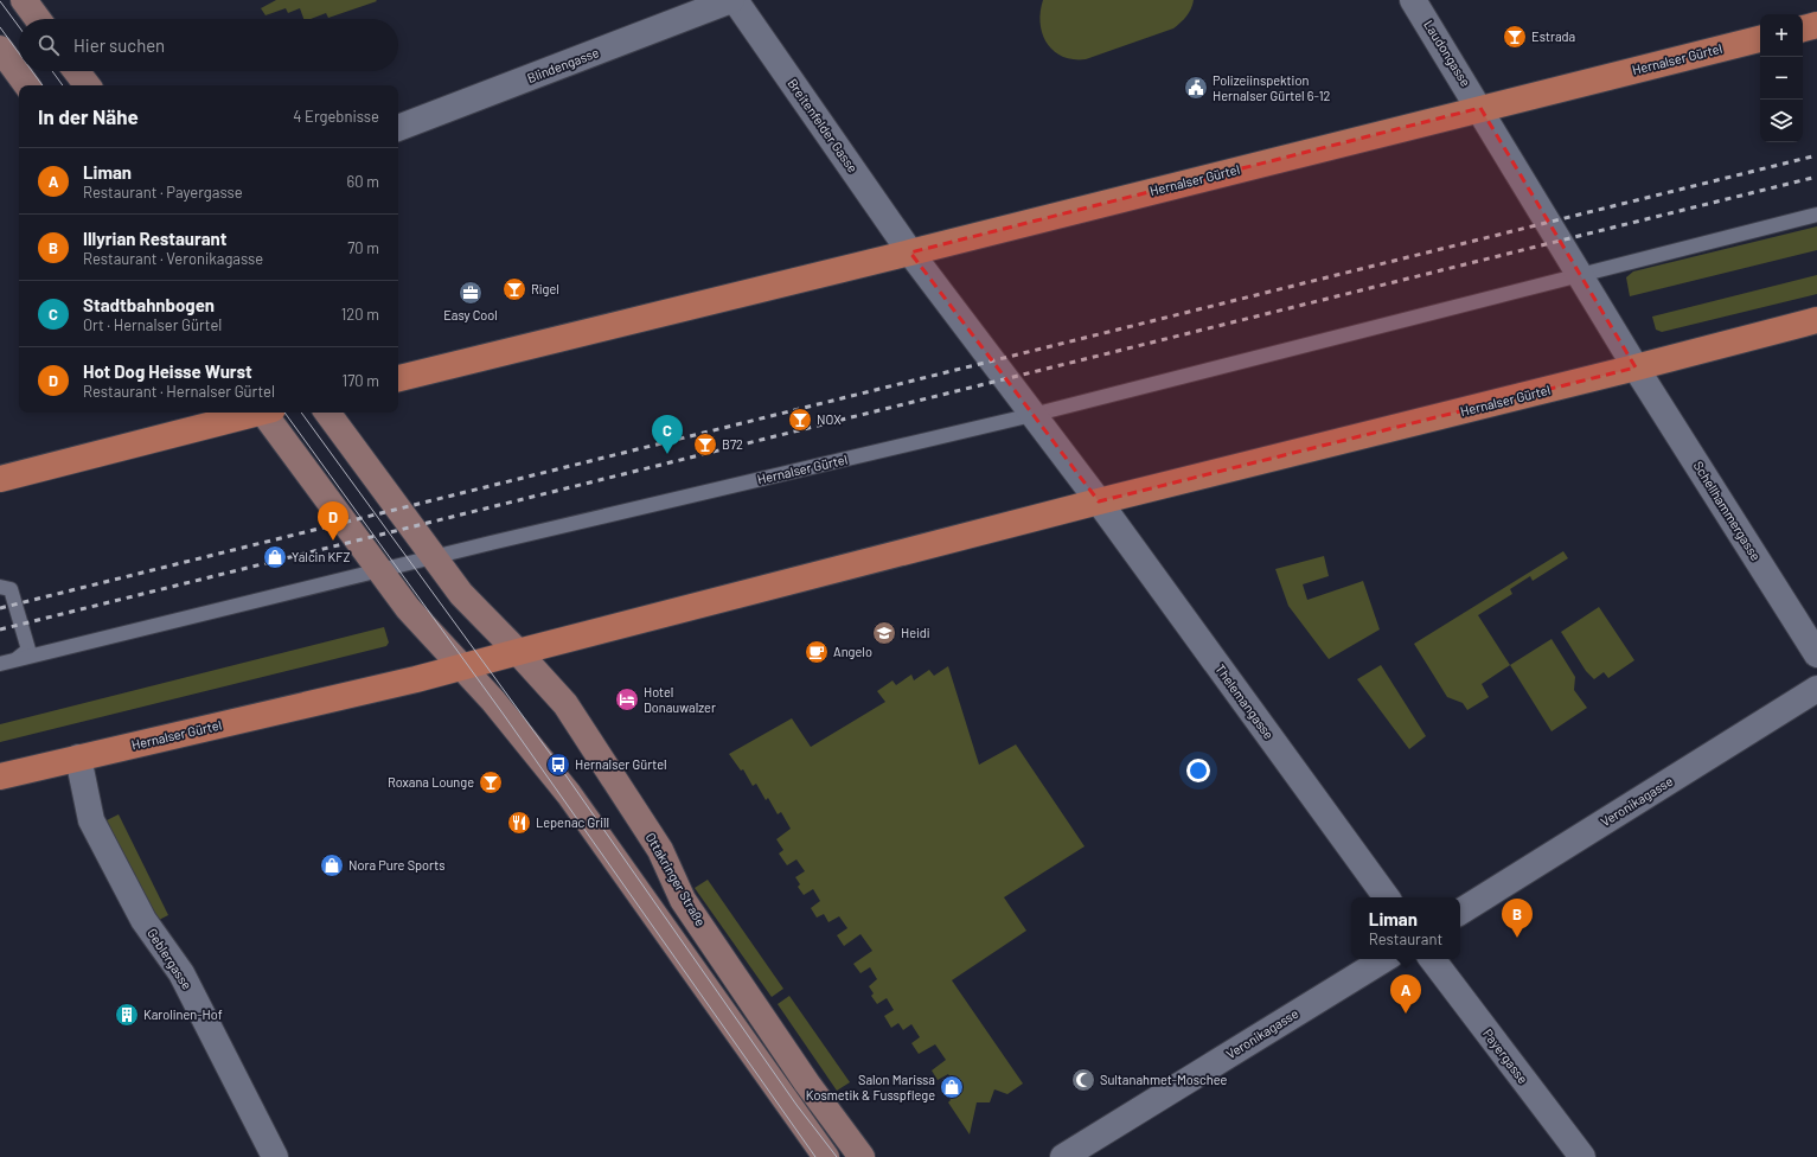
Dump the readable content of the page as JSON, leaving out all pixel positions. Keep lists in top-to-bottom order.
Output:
{
  "streets": {
    "main road": ["Hernalser Gürtel", "Ottakringer Straße"],
    "street": [
      "Laudongasse",
      "Blindengasse",
      "Breitenfelder Gasse",
      "Schellhammergasse",
      "Thelemangasse",
      "Veronikagasse",
      "Geblergasse",
      "Payergasse"
    ]
  },
  "crossings": [
    ["Laudongasse", "Hernalser Gürtel"],
    ["Hernalser Gürtel", "Breitenfelder Gasse"],
    ["Hernalser Gürtel", "Schellhammergasse"],
    ["Hernalser Gürtel", "Thelemangasse"],
    ["Hernalser Gürtel", "Ottakringer Straße"],
    ["Hernalser Gürtel", "Geblergasse"],
    ["Blindengasse", "Breitenfelder Gasse"]
  ],
  "places": {
    "bar": [
      "Estrada",
      "Rigel",
      "NOX",
      "B72",
      "Roxana Lounge"
    ],
    "public building": ["Polizeiinspektion Hernalser Gürtel 6-12"],
    "office": ["Easy Cool"],
    "shop": ["Yalcin KFZ", "Nora Pure Sports", "Salon Marissa Kosmetik & Fusspflege"],
    "school or university": ["Heidi"],
    "cafe": ["Angelo"],
    "hotel": ["Hotel Donauwalzer"],
    "bus stop": ["Hernalser Gürtel"],
    "restaurant": ["Lepenac Grill"],
    "building": ["Karolinen-Hof"],
    "mosque": ["Sultanahmet-Moschee"]
  },
  "page": {
    "map_buttons": ["+", "−"],
    "search": "Hier suchen",
    "heading": ["In der Nähe", "4 Ergebnisse"],
    "list": [
      {
        "mark": "A",
        "name": "Liman",
        "note": "Restaurant · Payergasse",
        "value": "60 m"
      },
      {
        "mark": "B",
        "name": "Illyrian Restaurant",
        "note": "Restaurant · Veronikagasse",
        "value": "70 m"
      },
      {
        "mark": "C",
        "name": "Stadtbahnbogen",
        "note": "Ort · Hernalser Gürtel",
        "value": "120 m"
      },
      {
        "mark": "D",
        "name": "Hot Dog Heisse Wurst",
        "note": "Restaurant · Hernalser Gürtel",
        "value": "170 m"
      }
    ],
    "pins": [
      "C",
      "D",
      "B",
      "A"
    ],
    "popup": ["Liman", "Restaurant"]
  }
}
